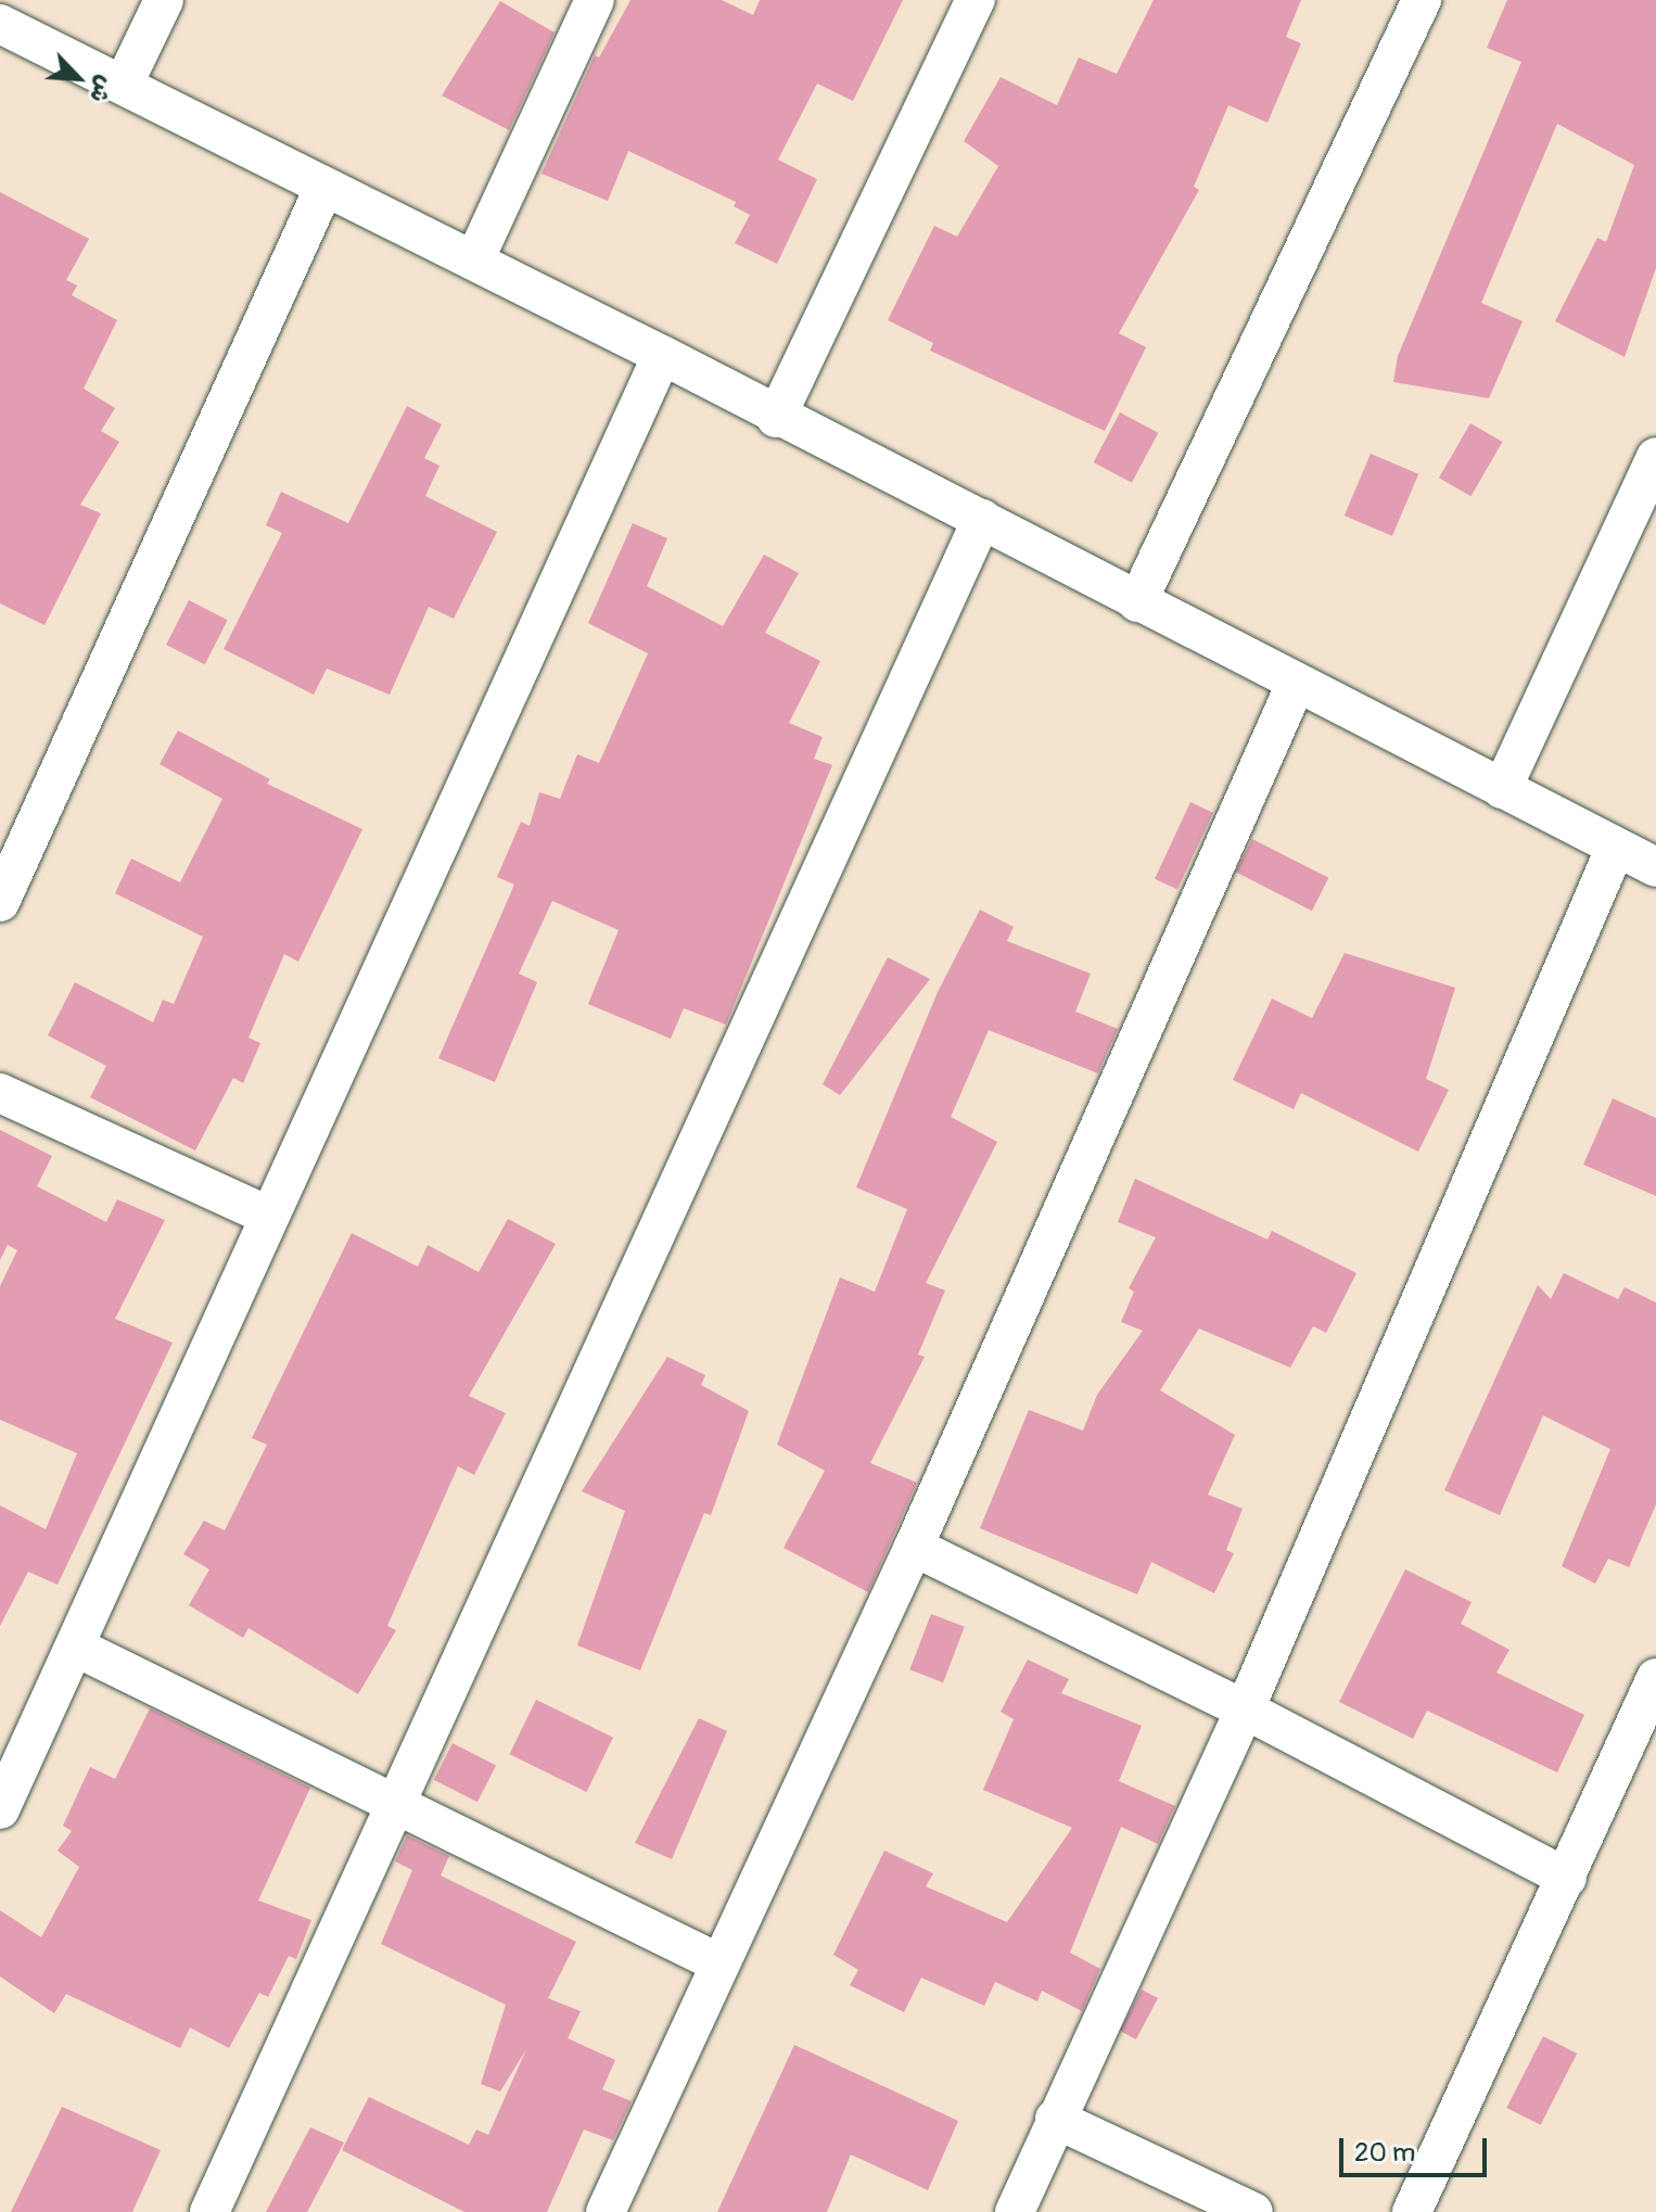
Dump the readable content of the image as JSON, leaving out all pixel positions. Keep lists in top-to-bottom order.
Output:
{
  "scale_bar": "20 m",
  "north": "bottom right"
}
